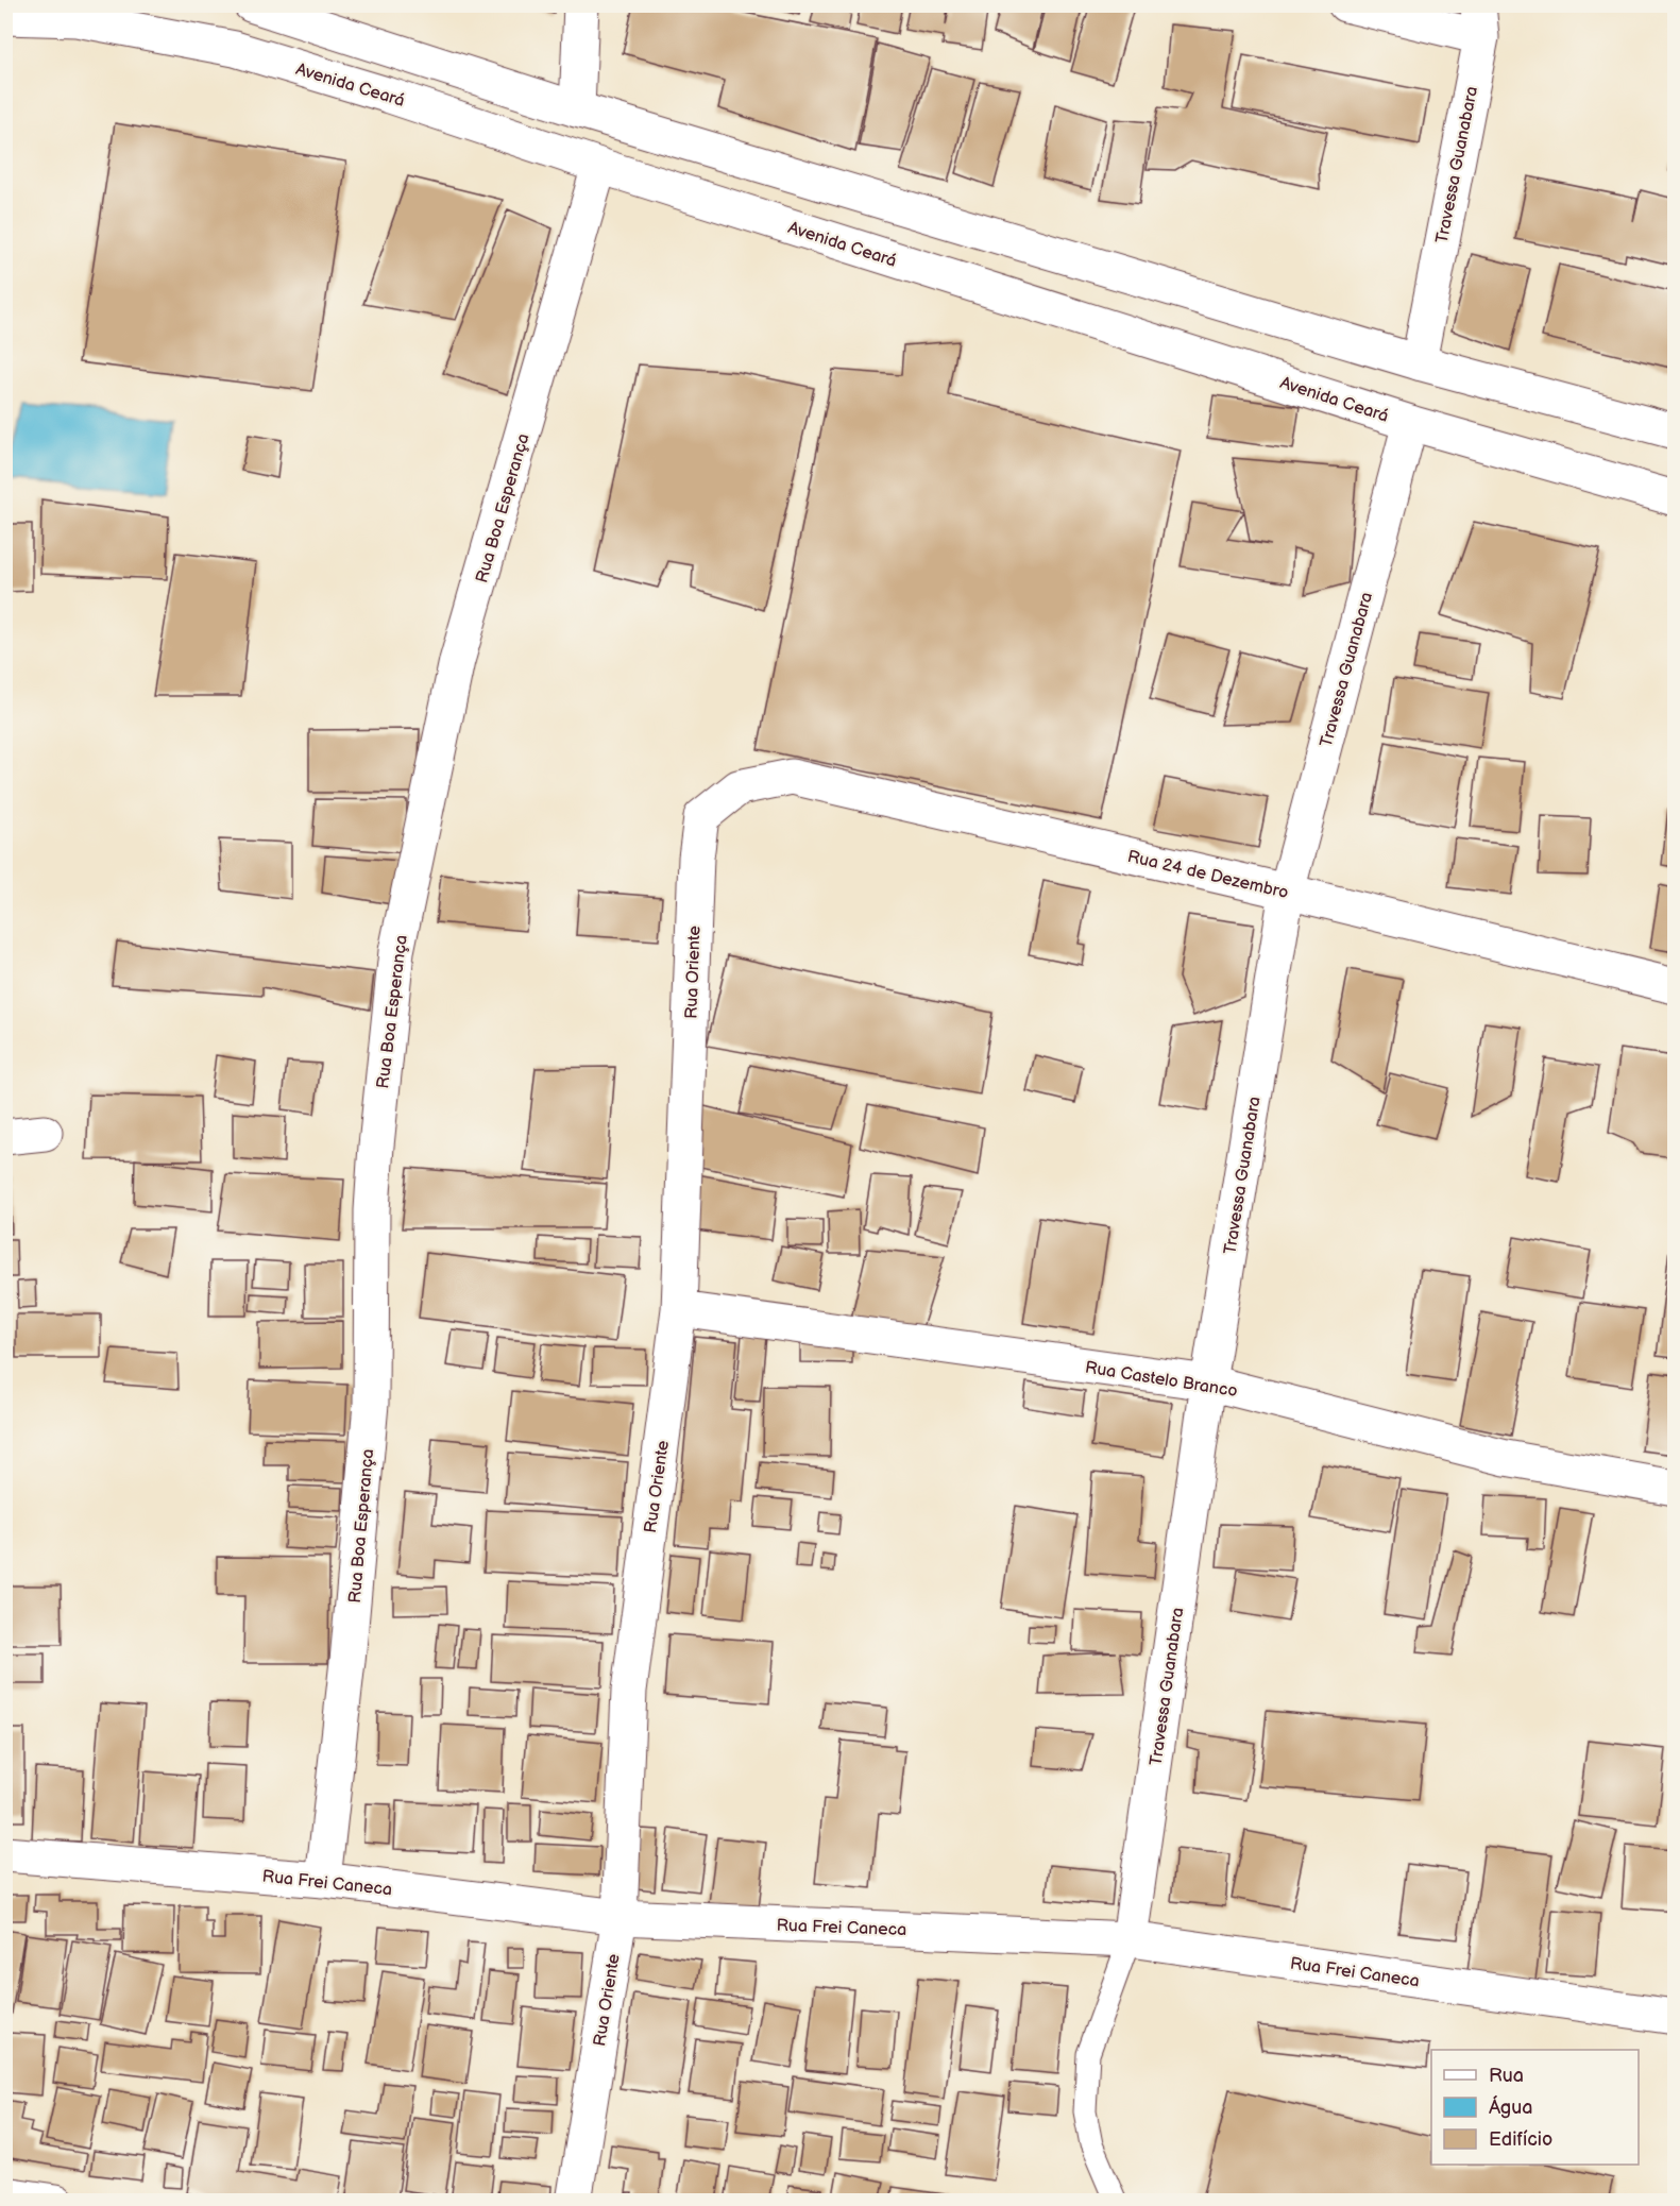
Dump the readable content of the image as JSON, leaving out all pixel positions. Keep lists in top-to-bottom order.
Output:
{
  "streets": {
    "street": [
      "Avenida Ceará",
      "Travessa Guanabara",
      "Rua Boa Esperança",
      "Rua 24 de Dezembro",
      "Rua Oriente",
      "Rua Castelo Branco",
      "Rua Frei Caneca"
    ]
  },
  "crossings": [
    ["Avenida Ceará", "Travessa Guanabara"],
    ["Avenida Ceará", "Rua Boa Esperança"],
    ["Travessa Guanabara", "Rua 24 de Dezembro"],
    ["Travessa Guanabara", "Rua Castelo Branco"],
    ["Travessa Guanabara", "Rua Frei Caneca"],
    ["Rua Boa Esperança", "Rua Frei Caneca"],
    ["Rua 24 de Dezembro", "Rua Oriente"],
    ["Rua Oriente", "Rua Castelo Branco"],
    ["Rua Oriente", "Rua Frei Caneca"]
  ],
  "legend": ["Rua", "Água", "Edifício"]
}
